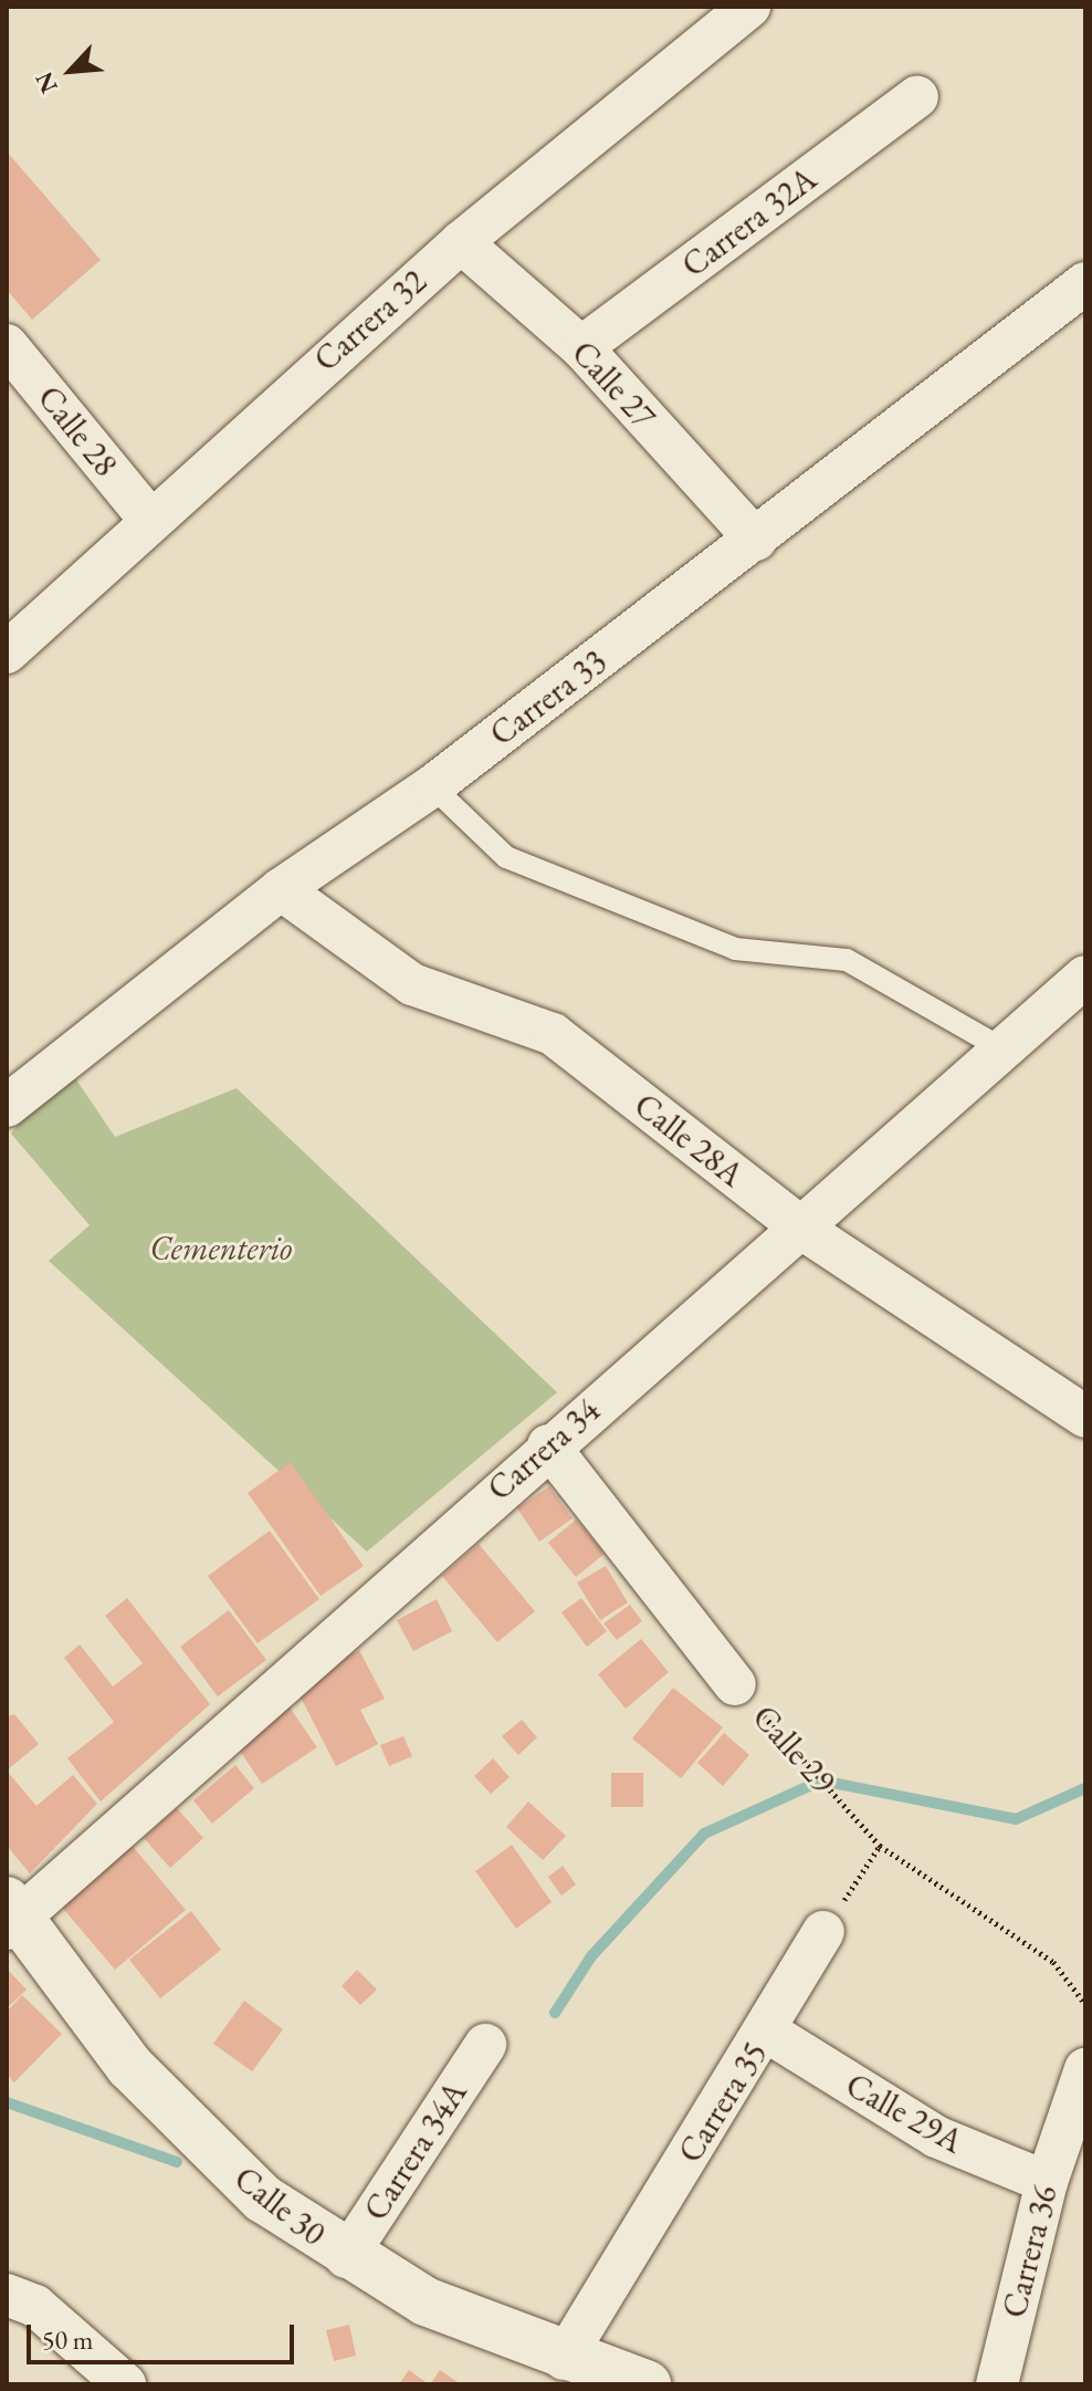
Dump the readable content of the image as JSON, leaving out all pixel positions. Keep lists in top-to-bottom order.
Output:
{
  "streets": {
    "main road": ["Calle 30"],
    "street": [
      "Carrera 32A",
      "Carrera 32",
      "Calle 27",
      "Calle 28",
      "Carrera 33",
      "Calle 28A",
      "Carrera 34",
      "Calle 29",
      "Carrera 35",
      "Calle 29A",
      "Carrera 34A",
      "Carrera 36"
    ]
  },
  "crossings": [
    ["Carrera 32A", "Calle 27"],
    ["Carrera 32", "Calle 27"],
    ["Carrera 32", "Calle 28"],
    ["Calle 27", "Carrera 33"],
    ["Carrera 33", "Calle 28A"],
    ["Calle 28A", "Carrera 34"],
    ["Carrera 34", "Calle 29"],
    ["Carrera 34", "Calle 30"],
    ["Carrera 35", "Calle 29A"],
    ["Carrera 35", "Calle 30"],
    ["Calle 29A", "Carrera 36"],
    ["Carrera 34A", "Calle 30"]
  ],
  "parks": ["Cementerio"],
  "scale_bar": "50 m",
  "north": "bottom left"
}
